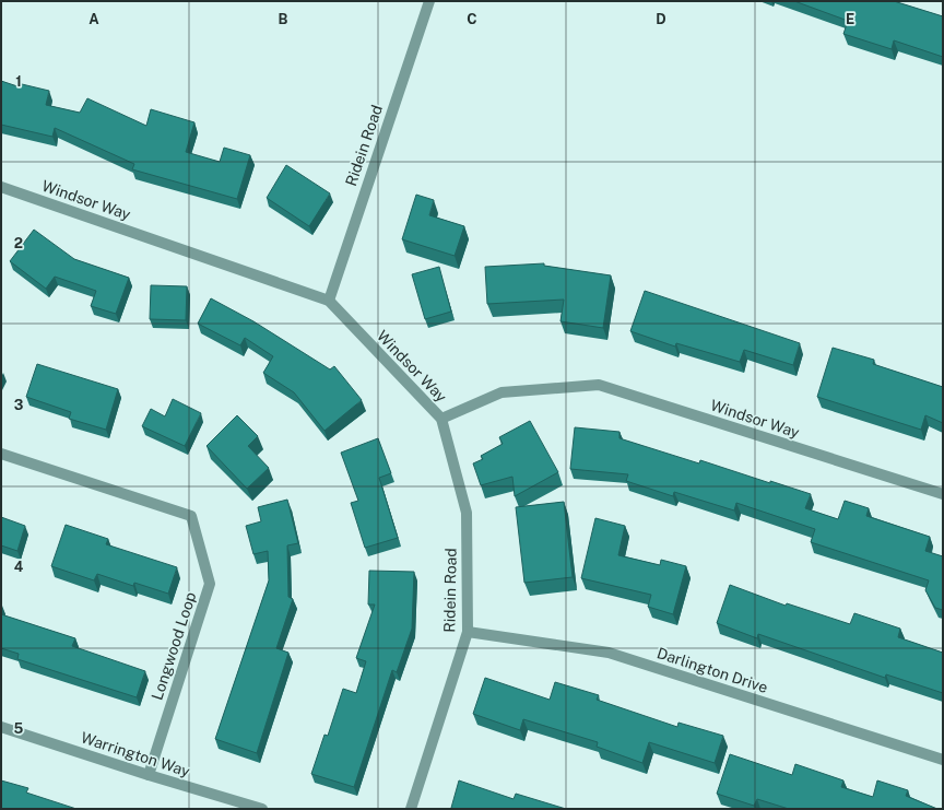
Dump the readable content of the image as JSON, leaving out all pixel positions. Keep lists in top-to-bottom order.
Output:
{
  "streets": {
    "street": [
      "Ridein Road",
      "Windsor Way",
      "Longwood Loop",
      "Darlington Drive",
      "Warrington Way"
    ]
  },
  "crossings": [
    ["Ridein Road", "Windsor Way"],
    ["Ridein Road", "Darlington Drive"],
    ["Longwood Loop", "Warrington Way"]
  ],
  "grid": {
    "columns": [
      "A",
      "B",
      "C",
      "D",
      "E"
    ],
    "rows": [
      "1",
      "2",
      "3",
      "4",
      "5"
    ]
  }
}
